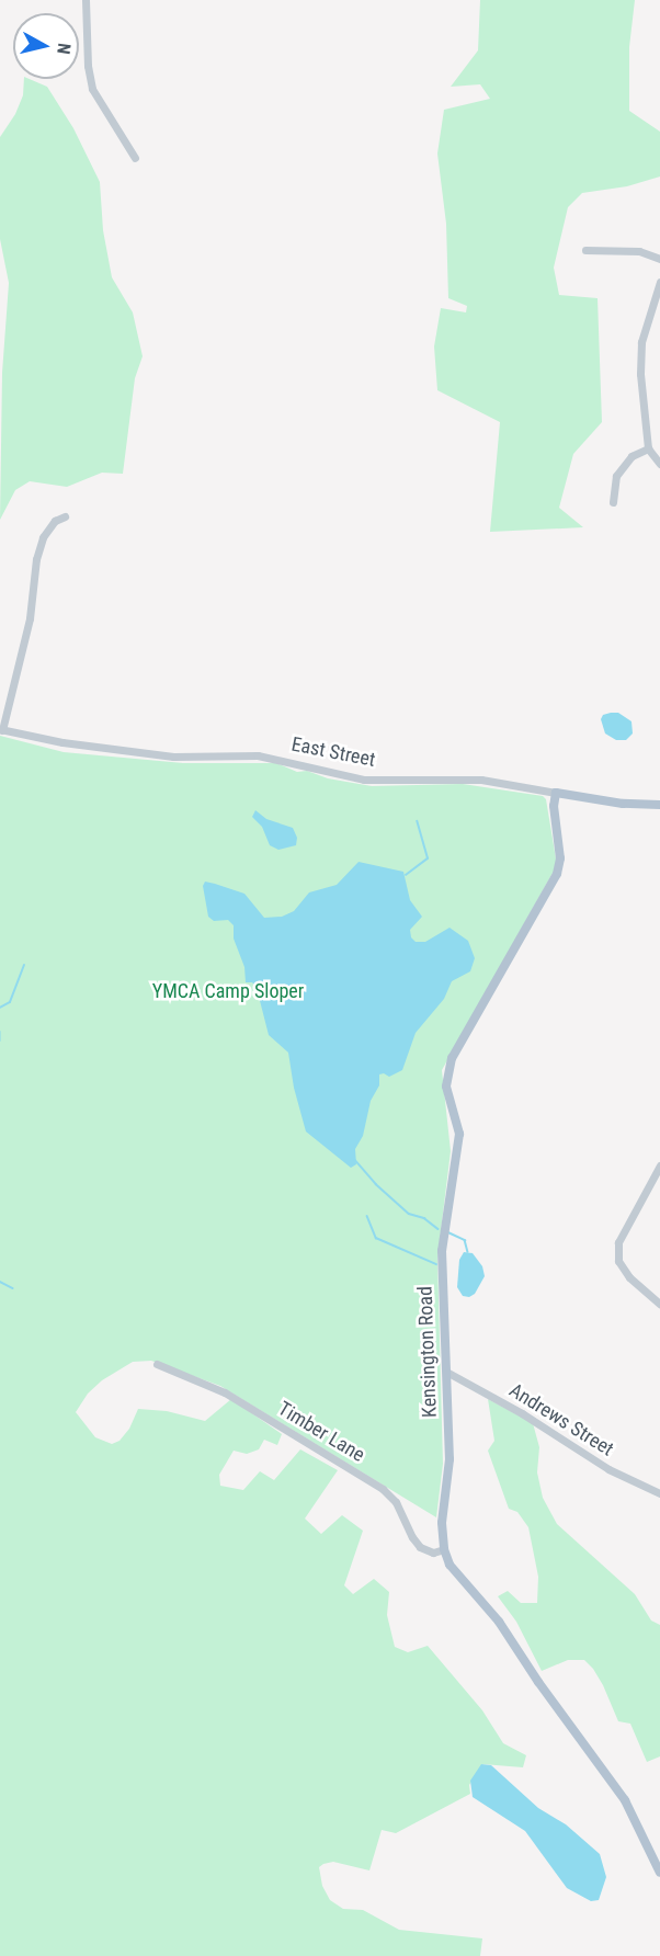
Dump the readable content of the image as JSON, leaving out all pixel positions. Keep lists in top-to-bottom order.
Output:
{
  "streets": {
    "main road": ["East Street", "Kensington Road"],
    "street": ["Andrews Street", "Timber Lane"]
  },
  "crossings": [
    ["East Street", "Kensington Road"],
    ["Kensington Road", "Andrews Street"],
    ["Kensington Road", "Timber Lane"]
  ],
  "parks": ["YMCA Camp Sloper"],
  "north": "right"
}
